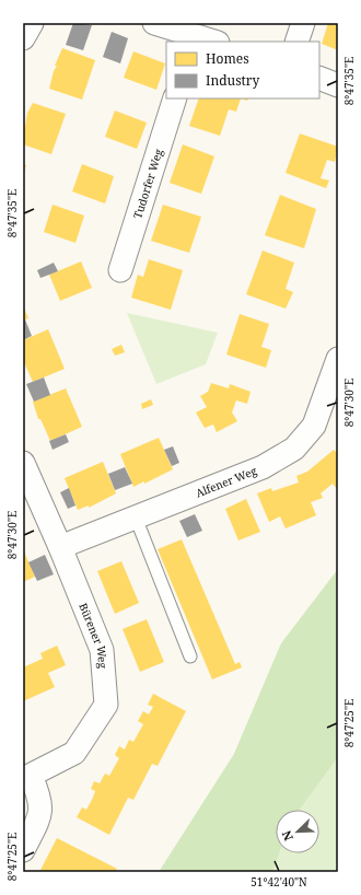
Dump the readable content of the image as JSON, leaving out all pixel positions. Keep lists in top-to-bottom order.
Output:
{
  "streets": {
    "street": ["Tudorfer Weg", "Alfener Weg", "Bürener Weg"]
  },
  "crossings": [
    ["Alfener Weg", "Bürener Weg"]
  ],
  "legend": ["Homes", "Industry"],
  "north": "bottom left",
  "coordinates": [
    "8°47'35\"E",
    "8°47'30\"E",
    "8°47'25\"E",
    "51°42'40\"N"
  ]
}
